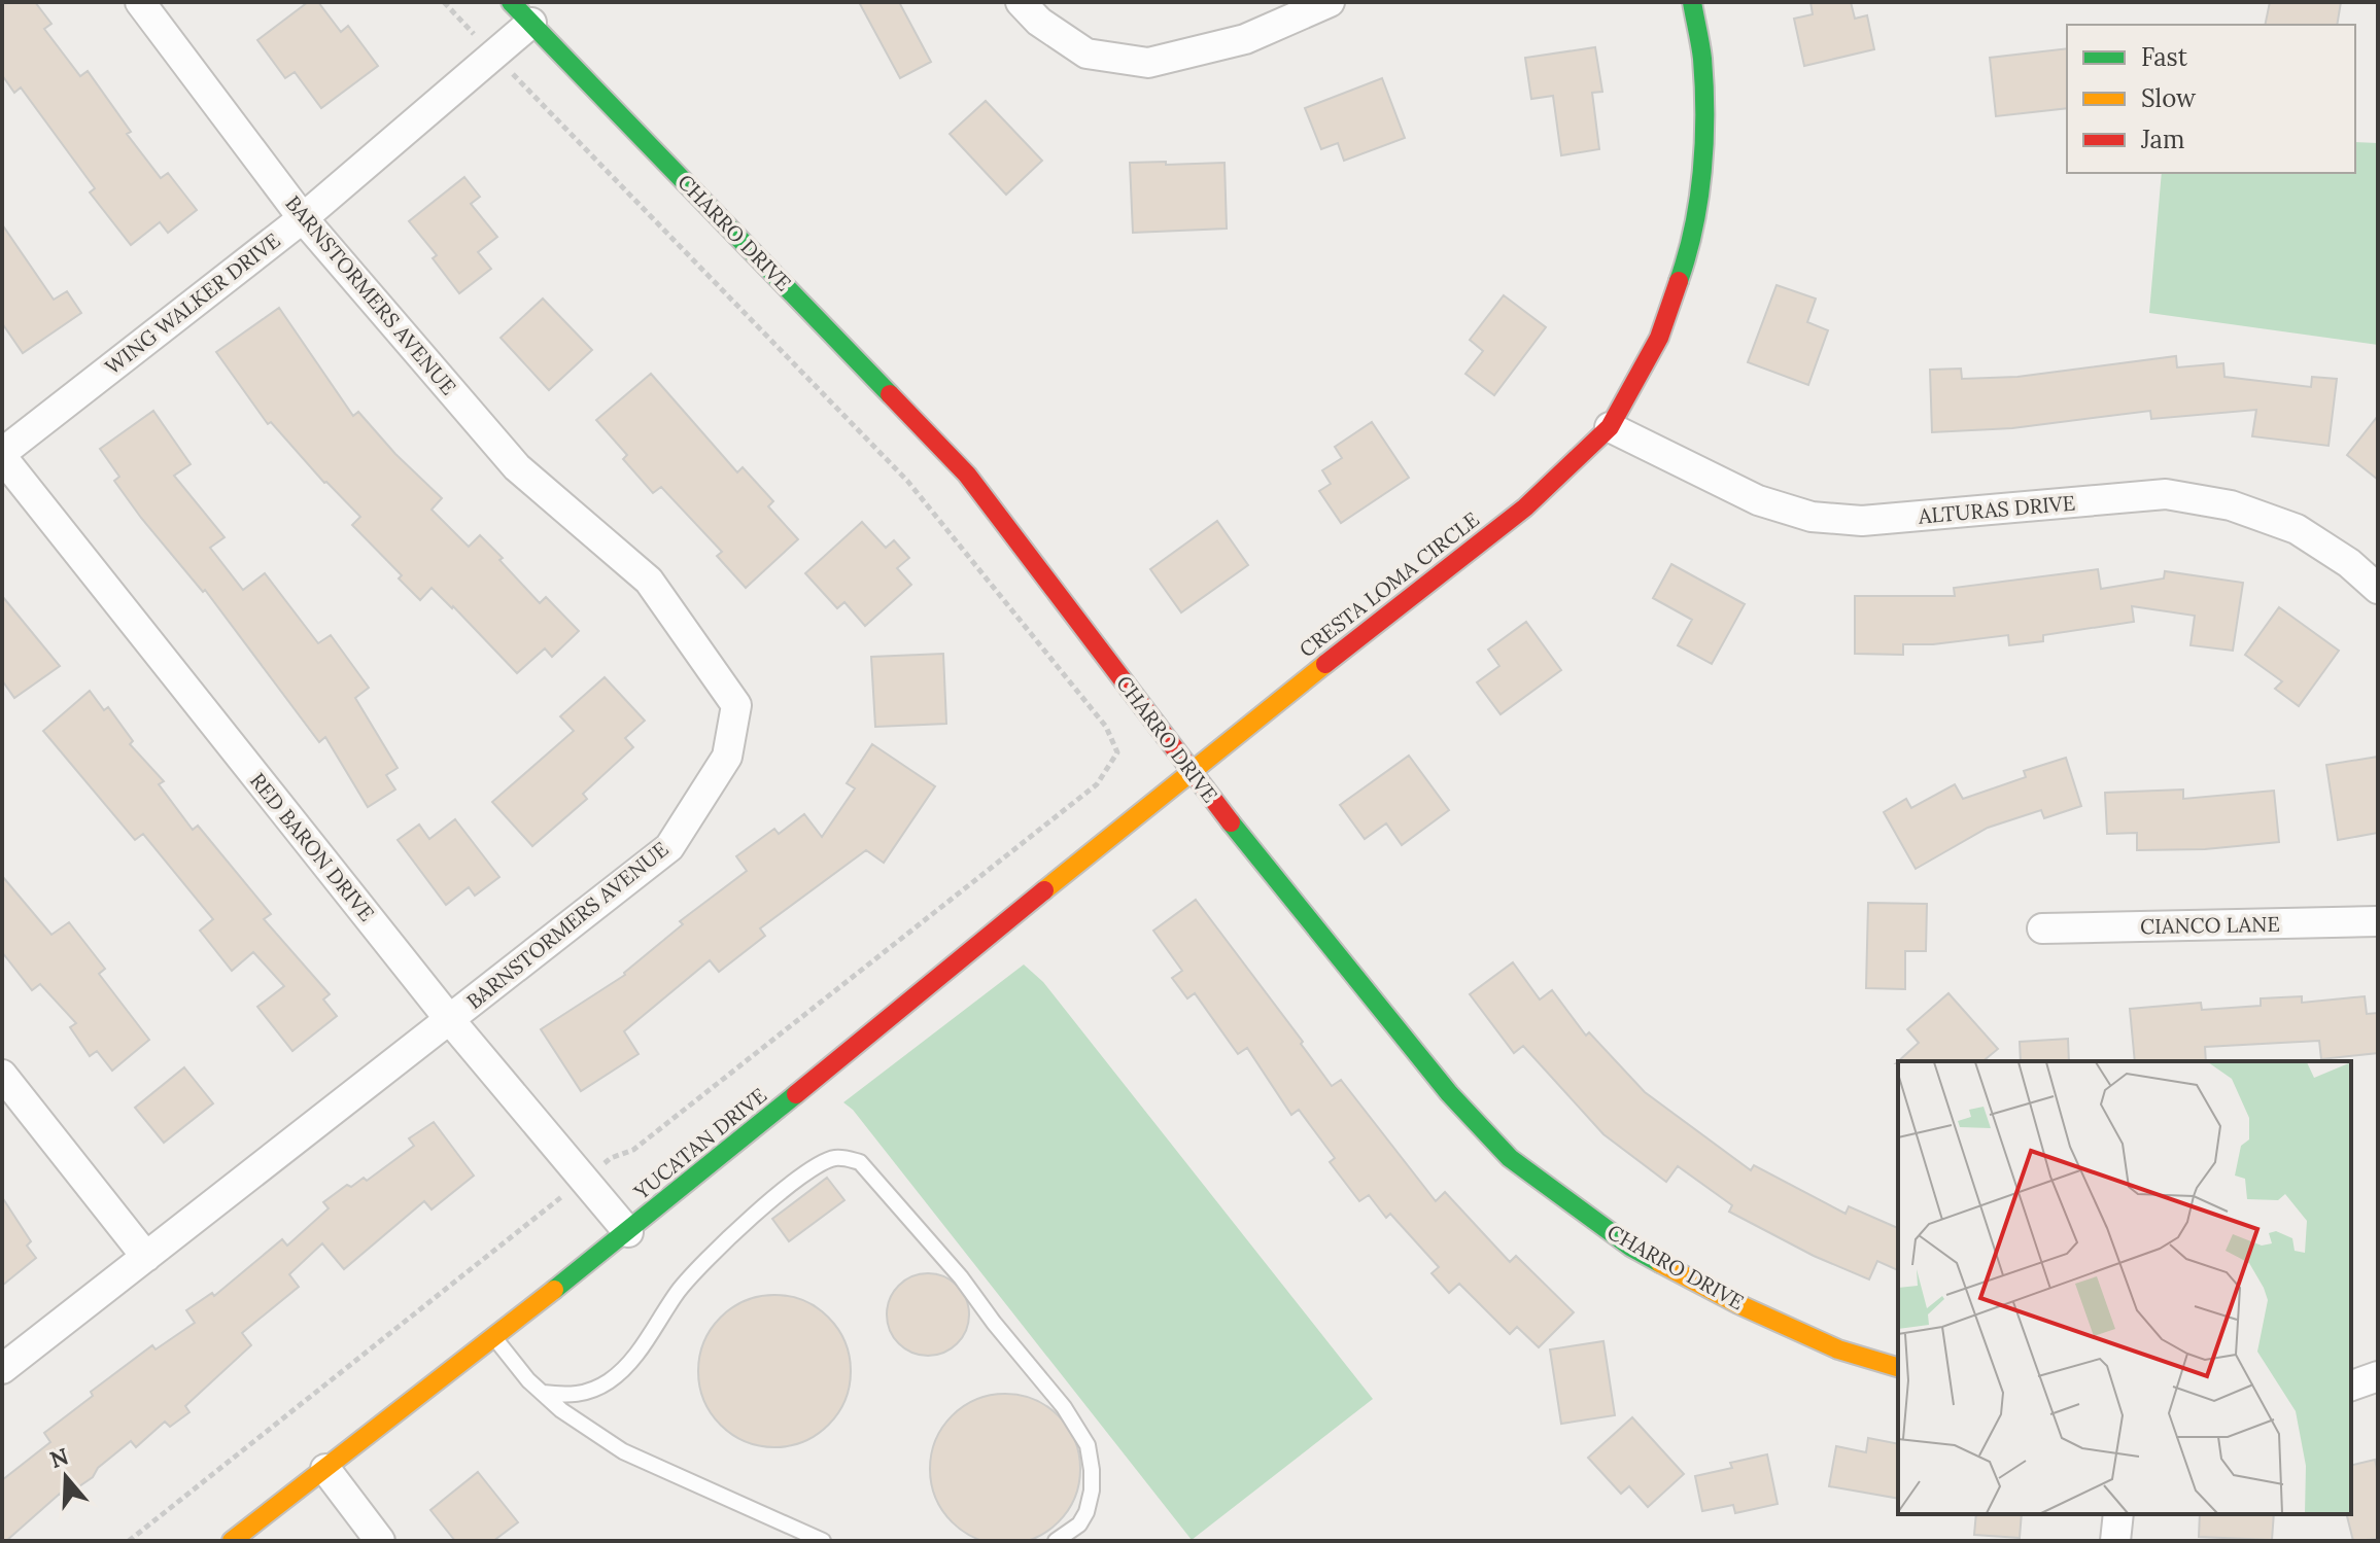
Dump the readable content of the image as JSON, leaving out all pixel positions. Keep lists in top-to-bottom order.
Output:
{
  "streets": {
    "street": [
      "CHARRO DRIVE",
      "BARNSTORMERS AVENUE",
      "WING WALKER DRIVE",
      "ALTURAS DRIVE",
      "CRESTA LOMA CIRCLE",
      "RED BARON DRIVE",
      "CIANCO LANE",
      "YUCATAN DRIVE"
    ]
  },
  "crossings": [
    ["CHARRO DRIVE", "WING WALKER DRIVE"],
    ["CHARRO DRIVE", "CRESTA LOMA CIRCLE"],
    ["CHARRO DRIVE", "YUCATAN DRIVE"],
    ["BARNSTORMERS AVENUE", "WING WALKER DRIVE"],
    ["BARNSTORMERS AVENUE", "RED BARON DRIVE"],
    ["WING WALKER DRIVE", "RED BARON DRIVE"],
    ["ALTURAS DRIVE", "CRESTA LOMA CIRCLE"],
    ["CRESTA LOMA CIRCLE", "YUCATAN DRIVE"],
    ["RED BARON DRIVE", "YUCATAN DRIVE"]
  ],
  "legend": ["Fast", "Slow", "Jam"],
  "north": "top"
}
